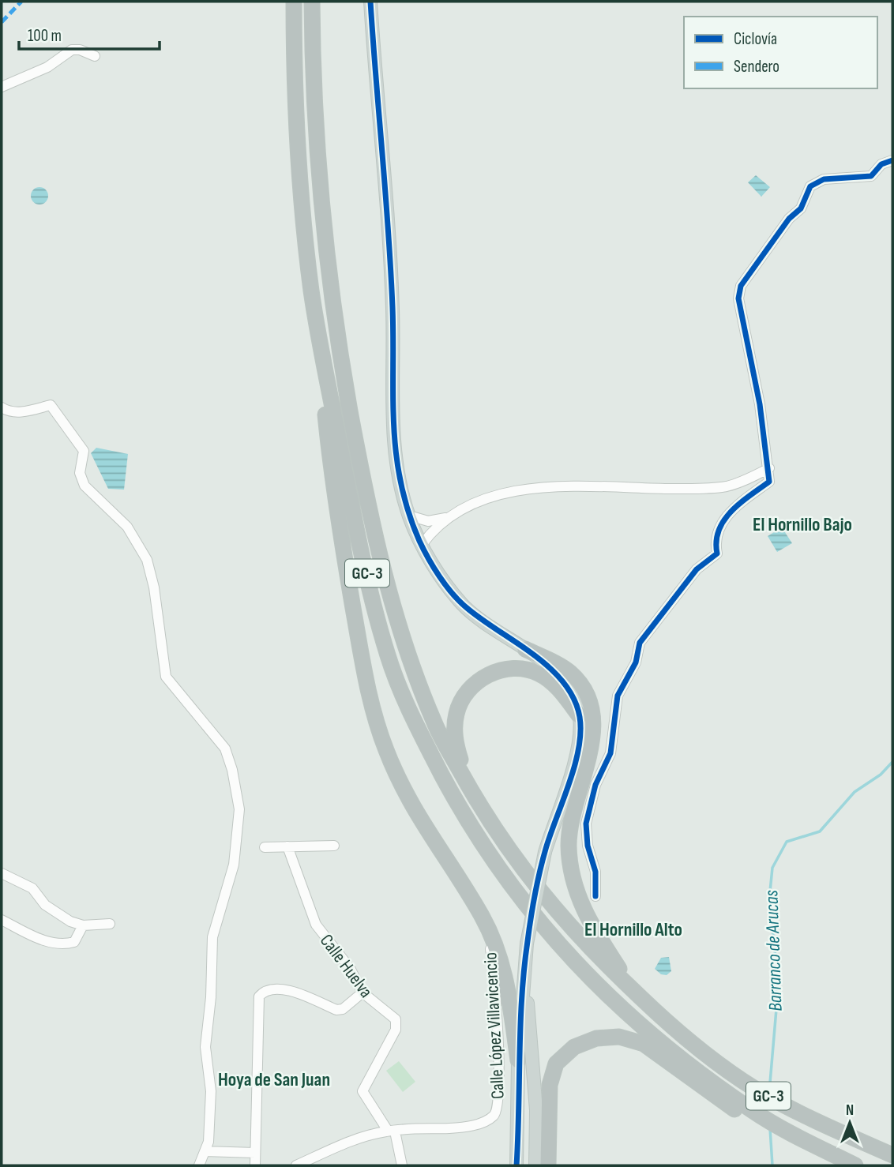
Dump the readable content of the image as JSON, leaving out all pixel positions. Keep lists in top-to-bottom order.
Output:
{
  "streets": {
    "highway": ["GC-3"],
    "street": ["Calle Huelva", "Calle López Villavicencio"]
  },
  "crossings": [
    ["Calle Huelva", "Calle López Villavicencio"]
  ],
  "districts": ["El Hornillo Bajo", "El Hornillo Alto", "Hoya de San Juan"],
  "water": ["Barranco de Arucas"],
  "legend": ["Ciclovía", "Sendero"],
  "scale_bar": "100 m",
  "north": "top"
}
